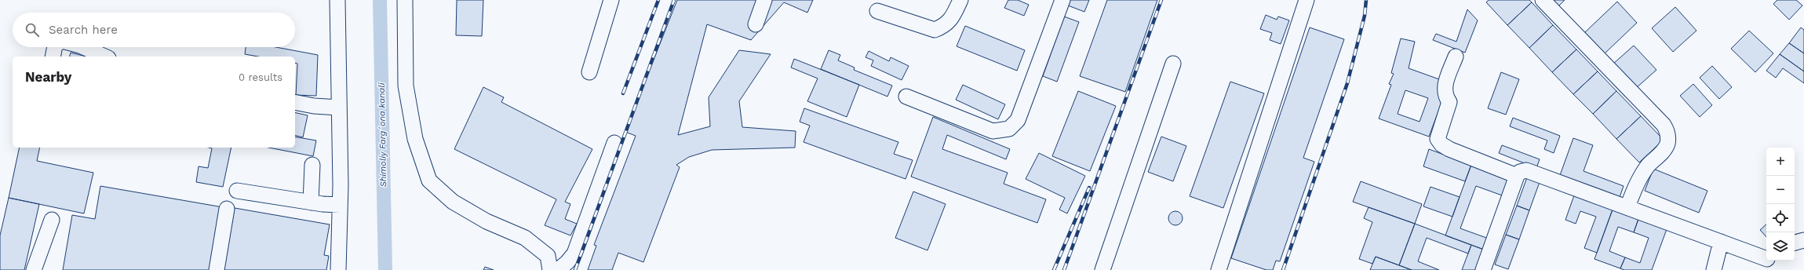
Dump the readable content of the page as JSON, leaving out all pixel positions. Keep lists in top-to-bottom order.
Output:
{
  "water": ["Shimoliy Fargʻona kanali"],
  "page": {
    "search": "Search here",
    "heading": ["Nearby", "0 results"],
    "map_buttons": ["+", "−"]
  }
}
